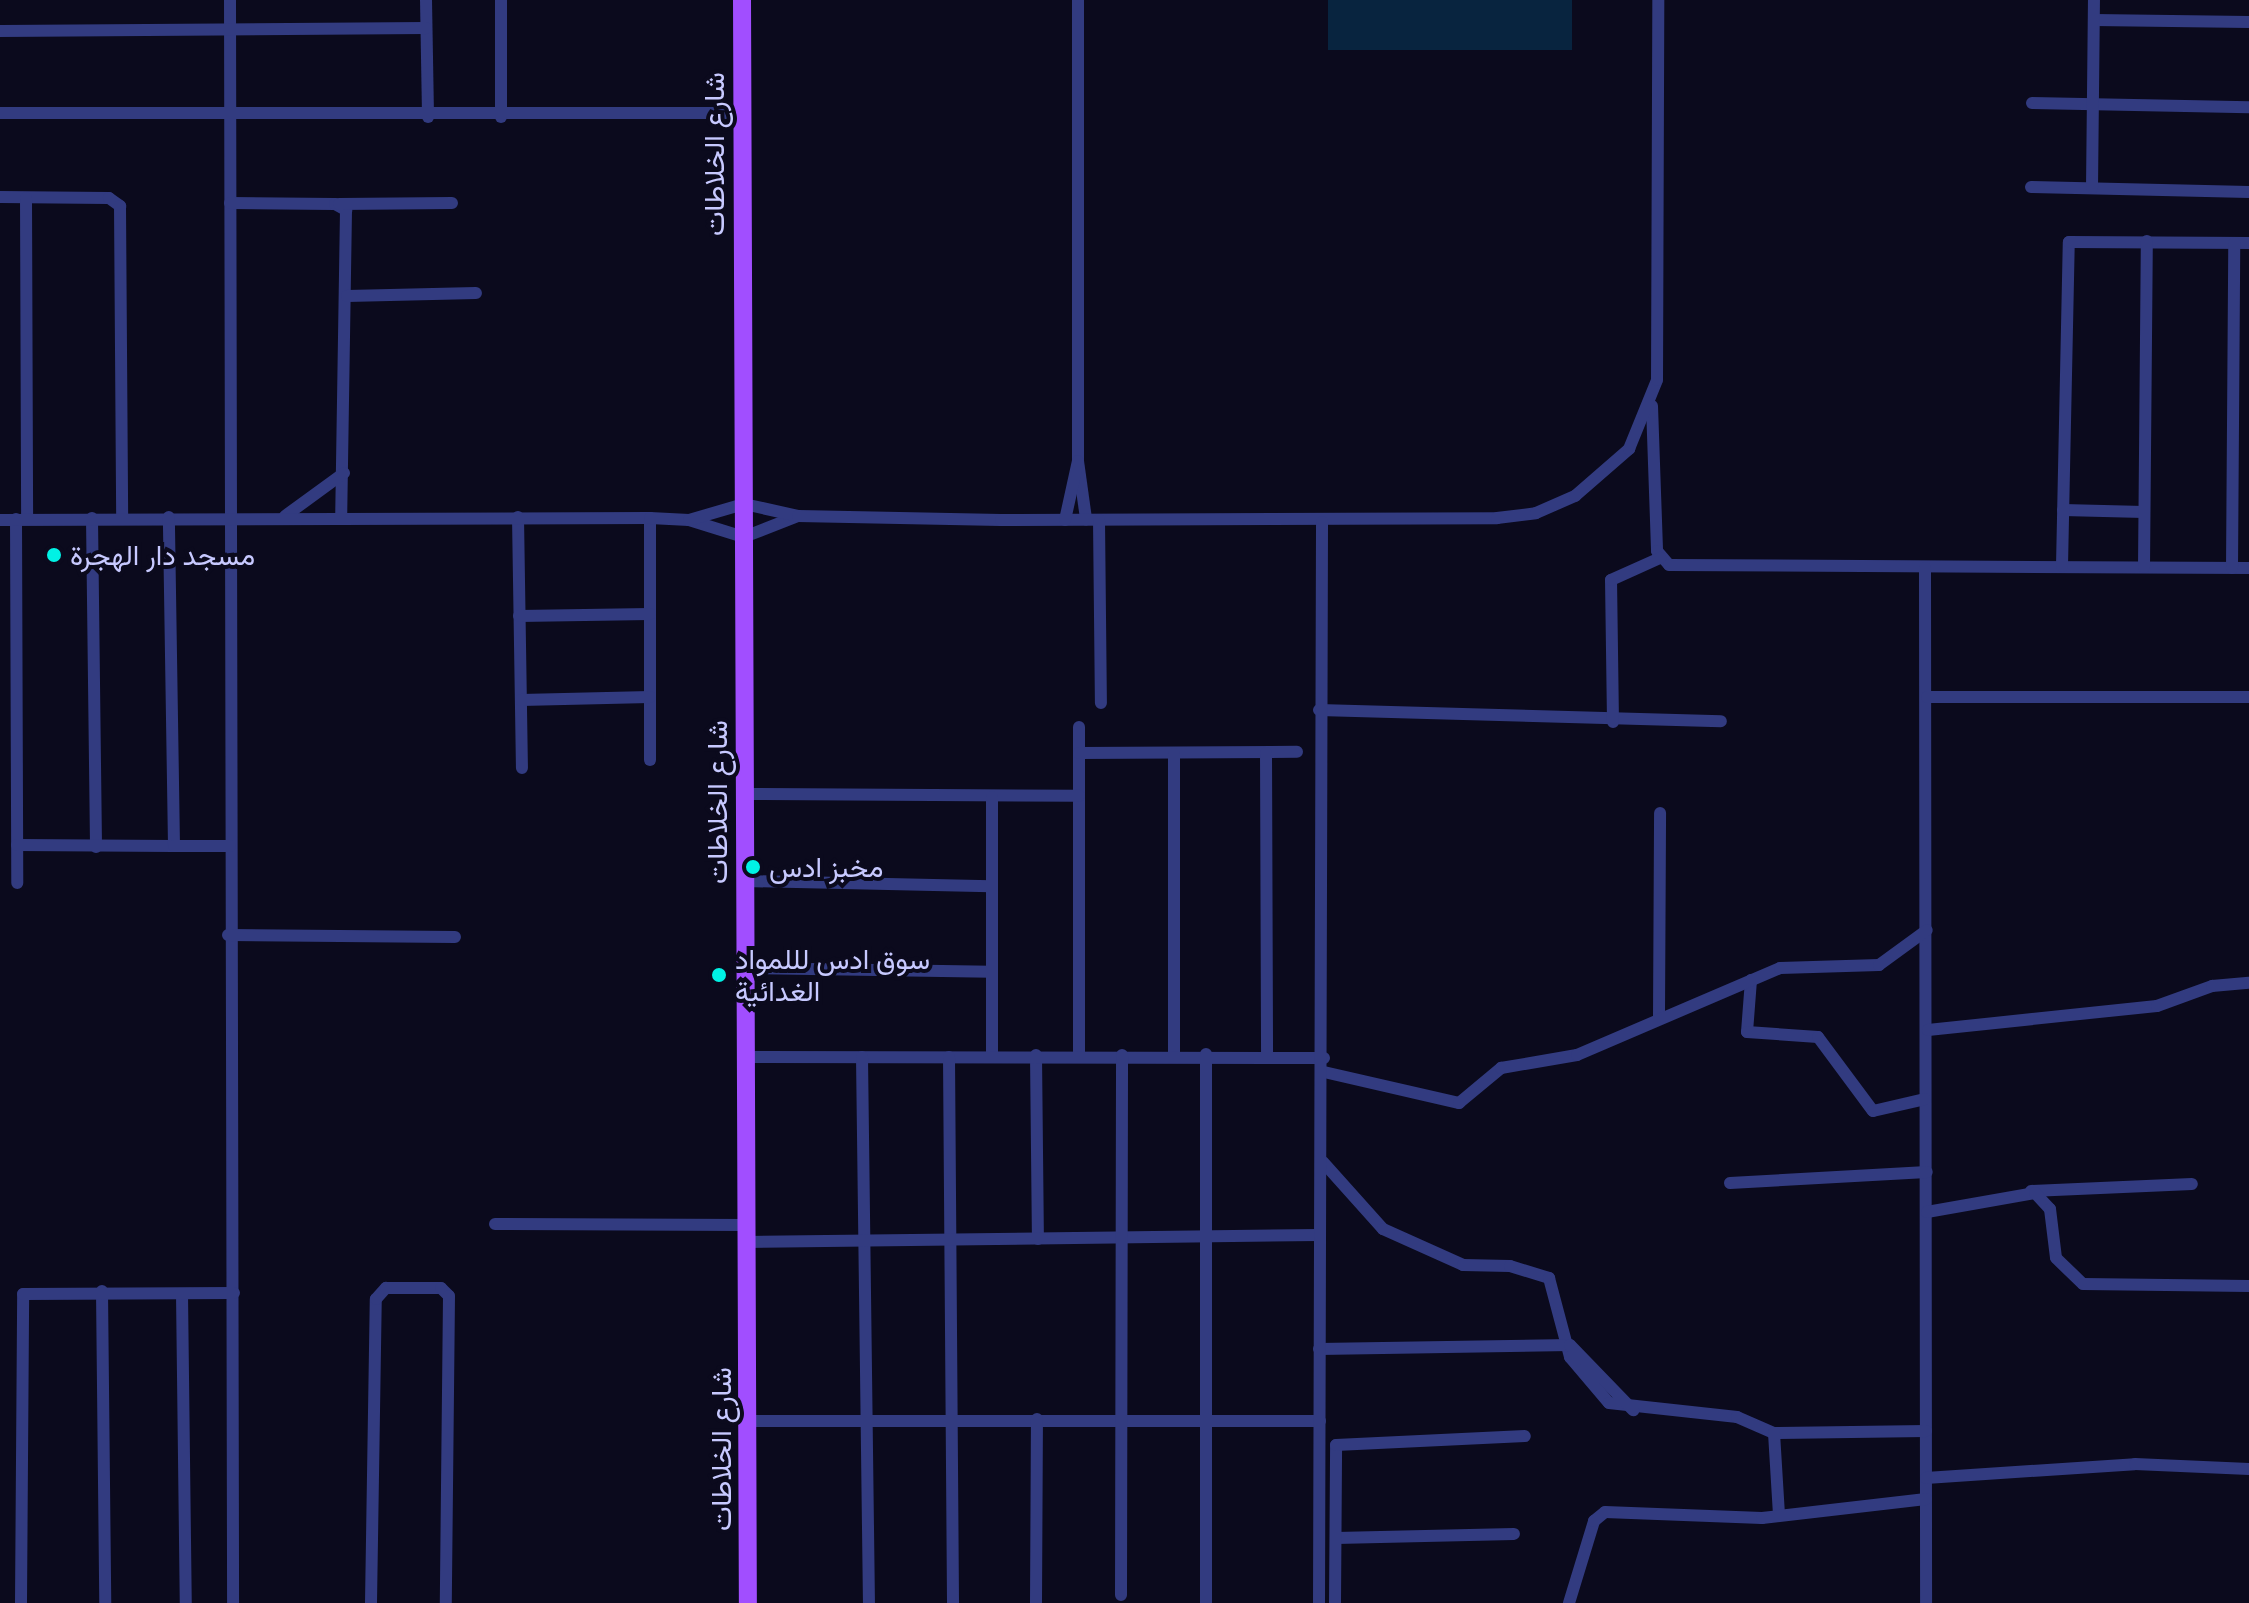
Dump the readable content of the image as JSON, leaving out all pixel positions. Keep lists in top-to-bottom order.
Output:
{
  "streets": {
    "main road": ["شارع الخلاطات"]
  },
  "places": ["مسجد دار الهجرة", "مخبز ادس", "سوق ادس لللمواد الغدائية"]
}
